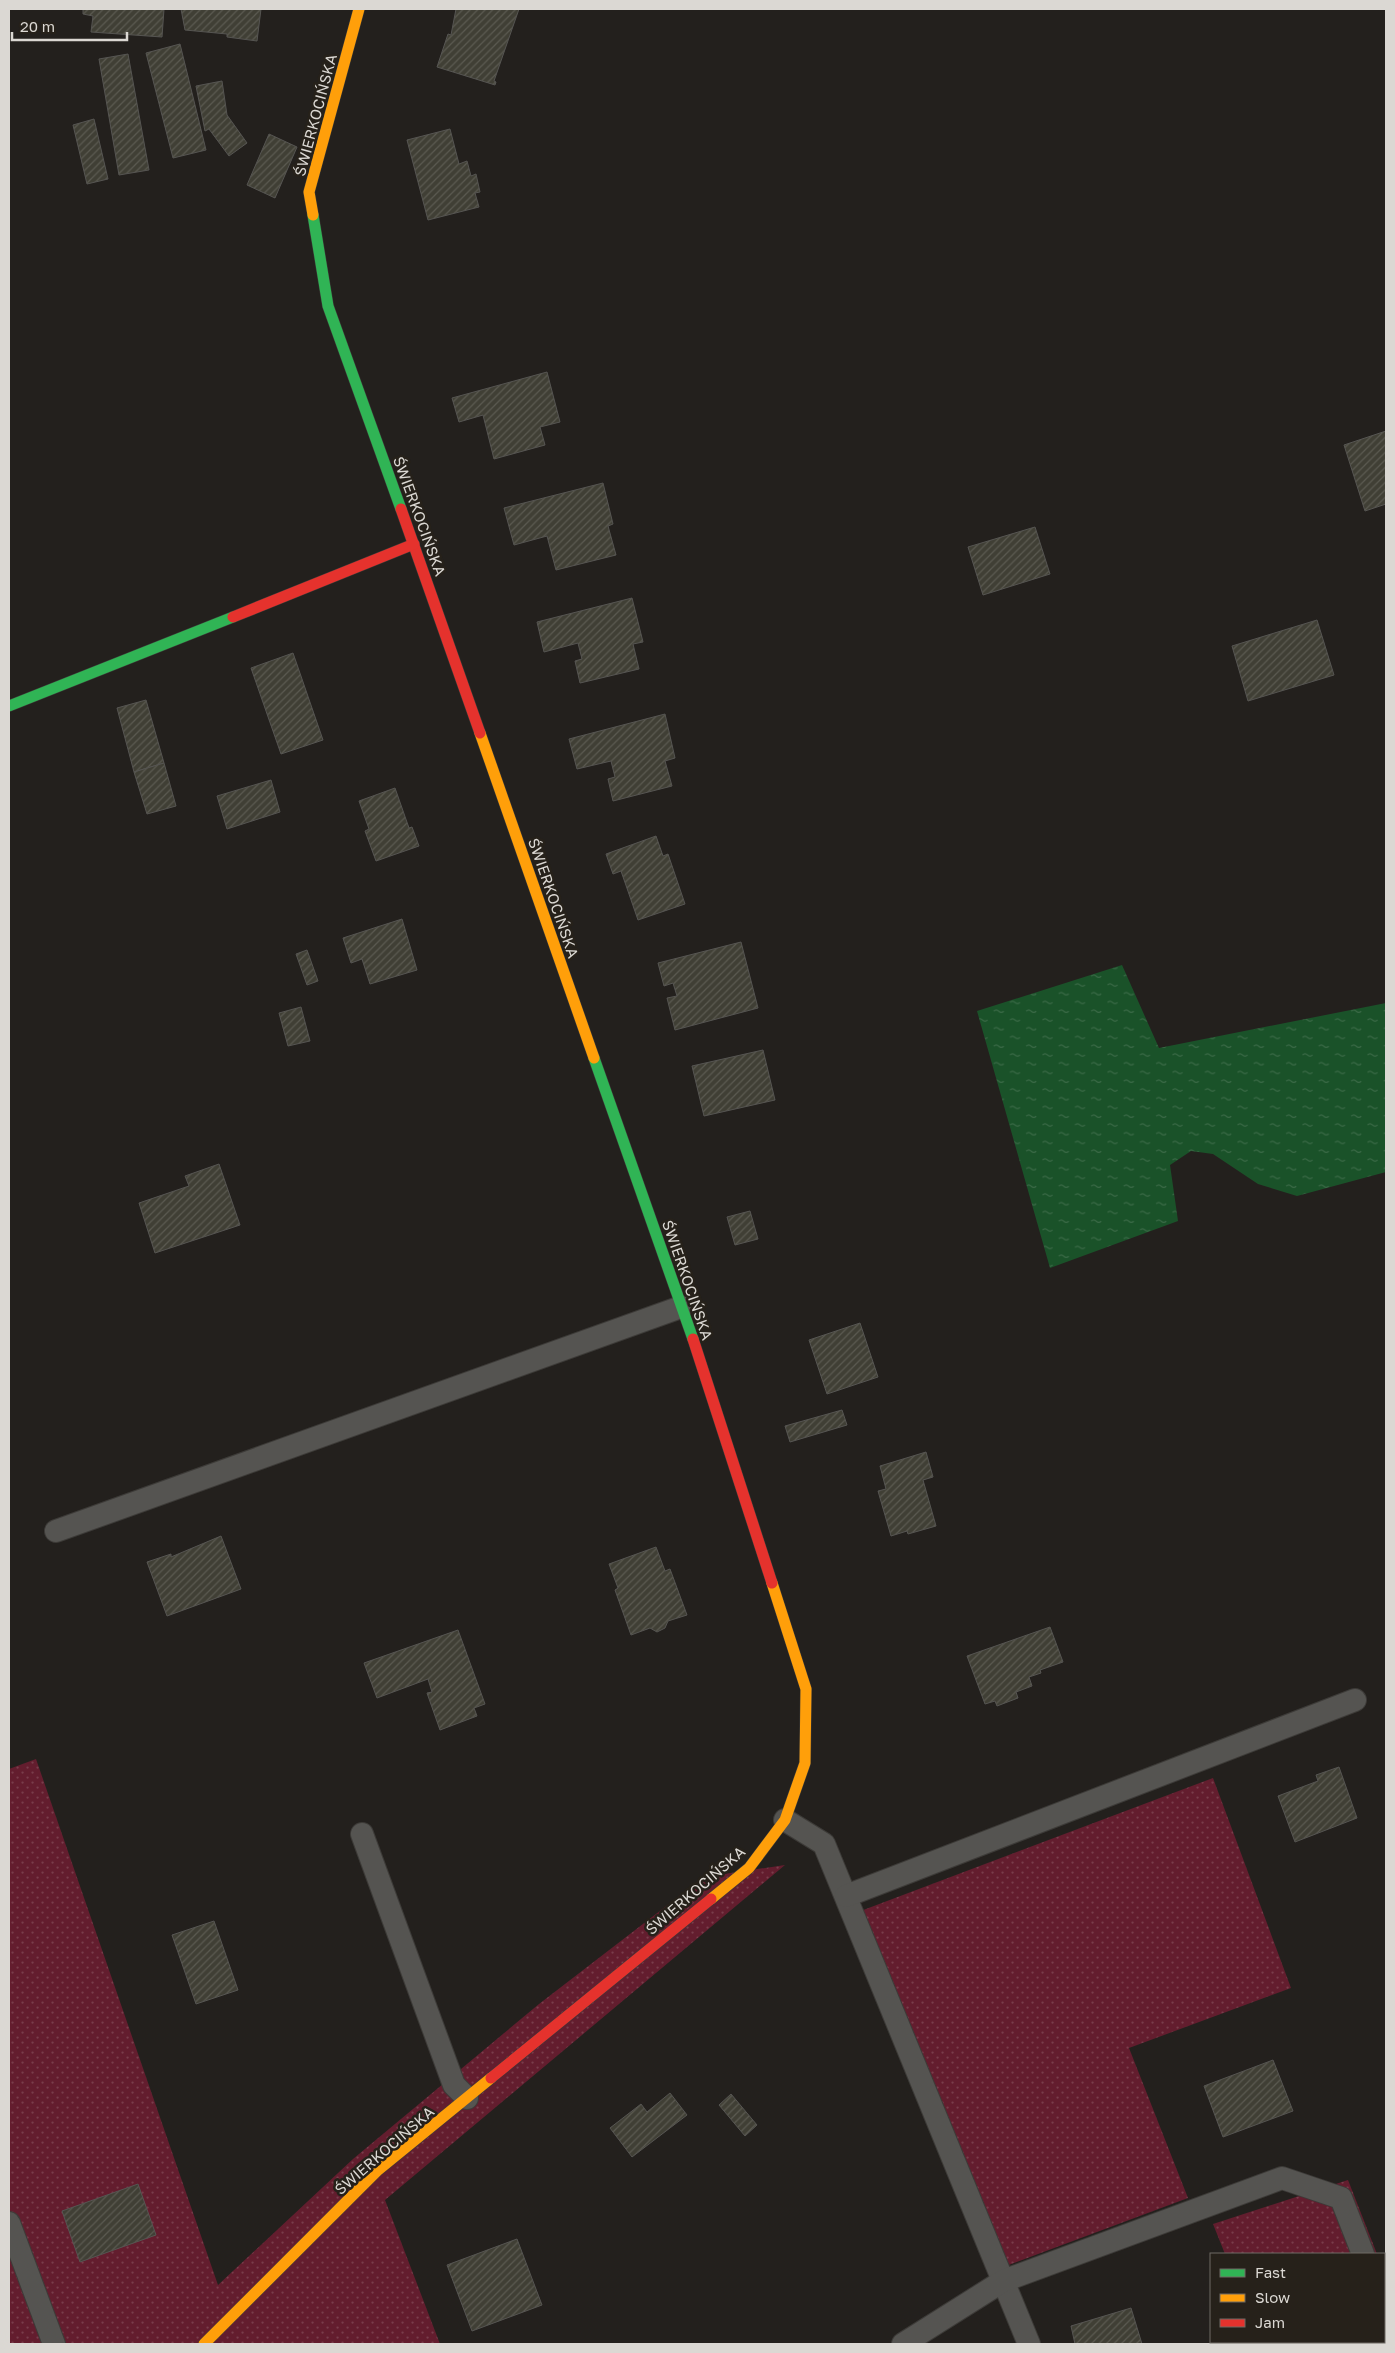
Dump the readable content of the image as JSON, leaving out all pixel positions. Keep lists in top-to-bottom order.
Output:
{
  "streets": {
    "street": ["ŚWIERKOCIŃSKA"]
  },
  "legend": ["Fast", "Slow", "Jam"],
  "scale_bar": "20 m"
}
